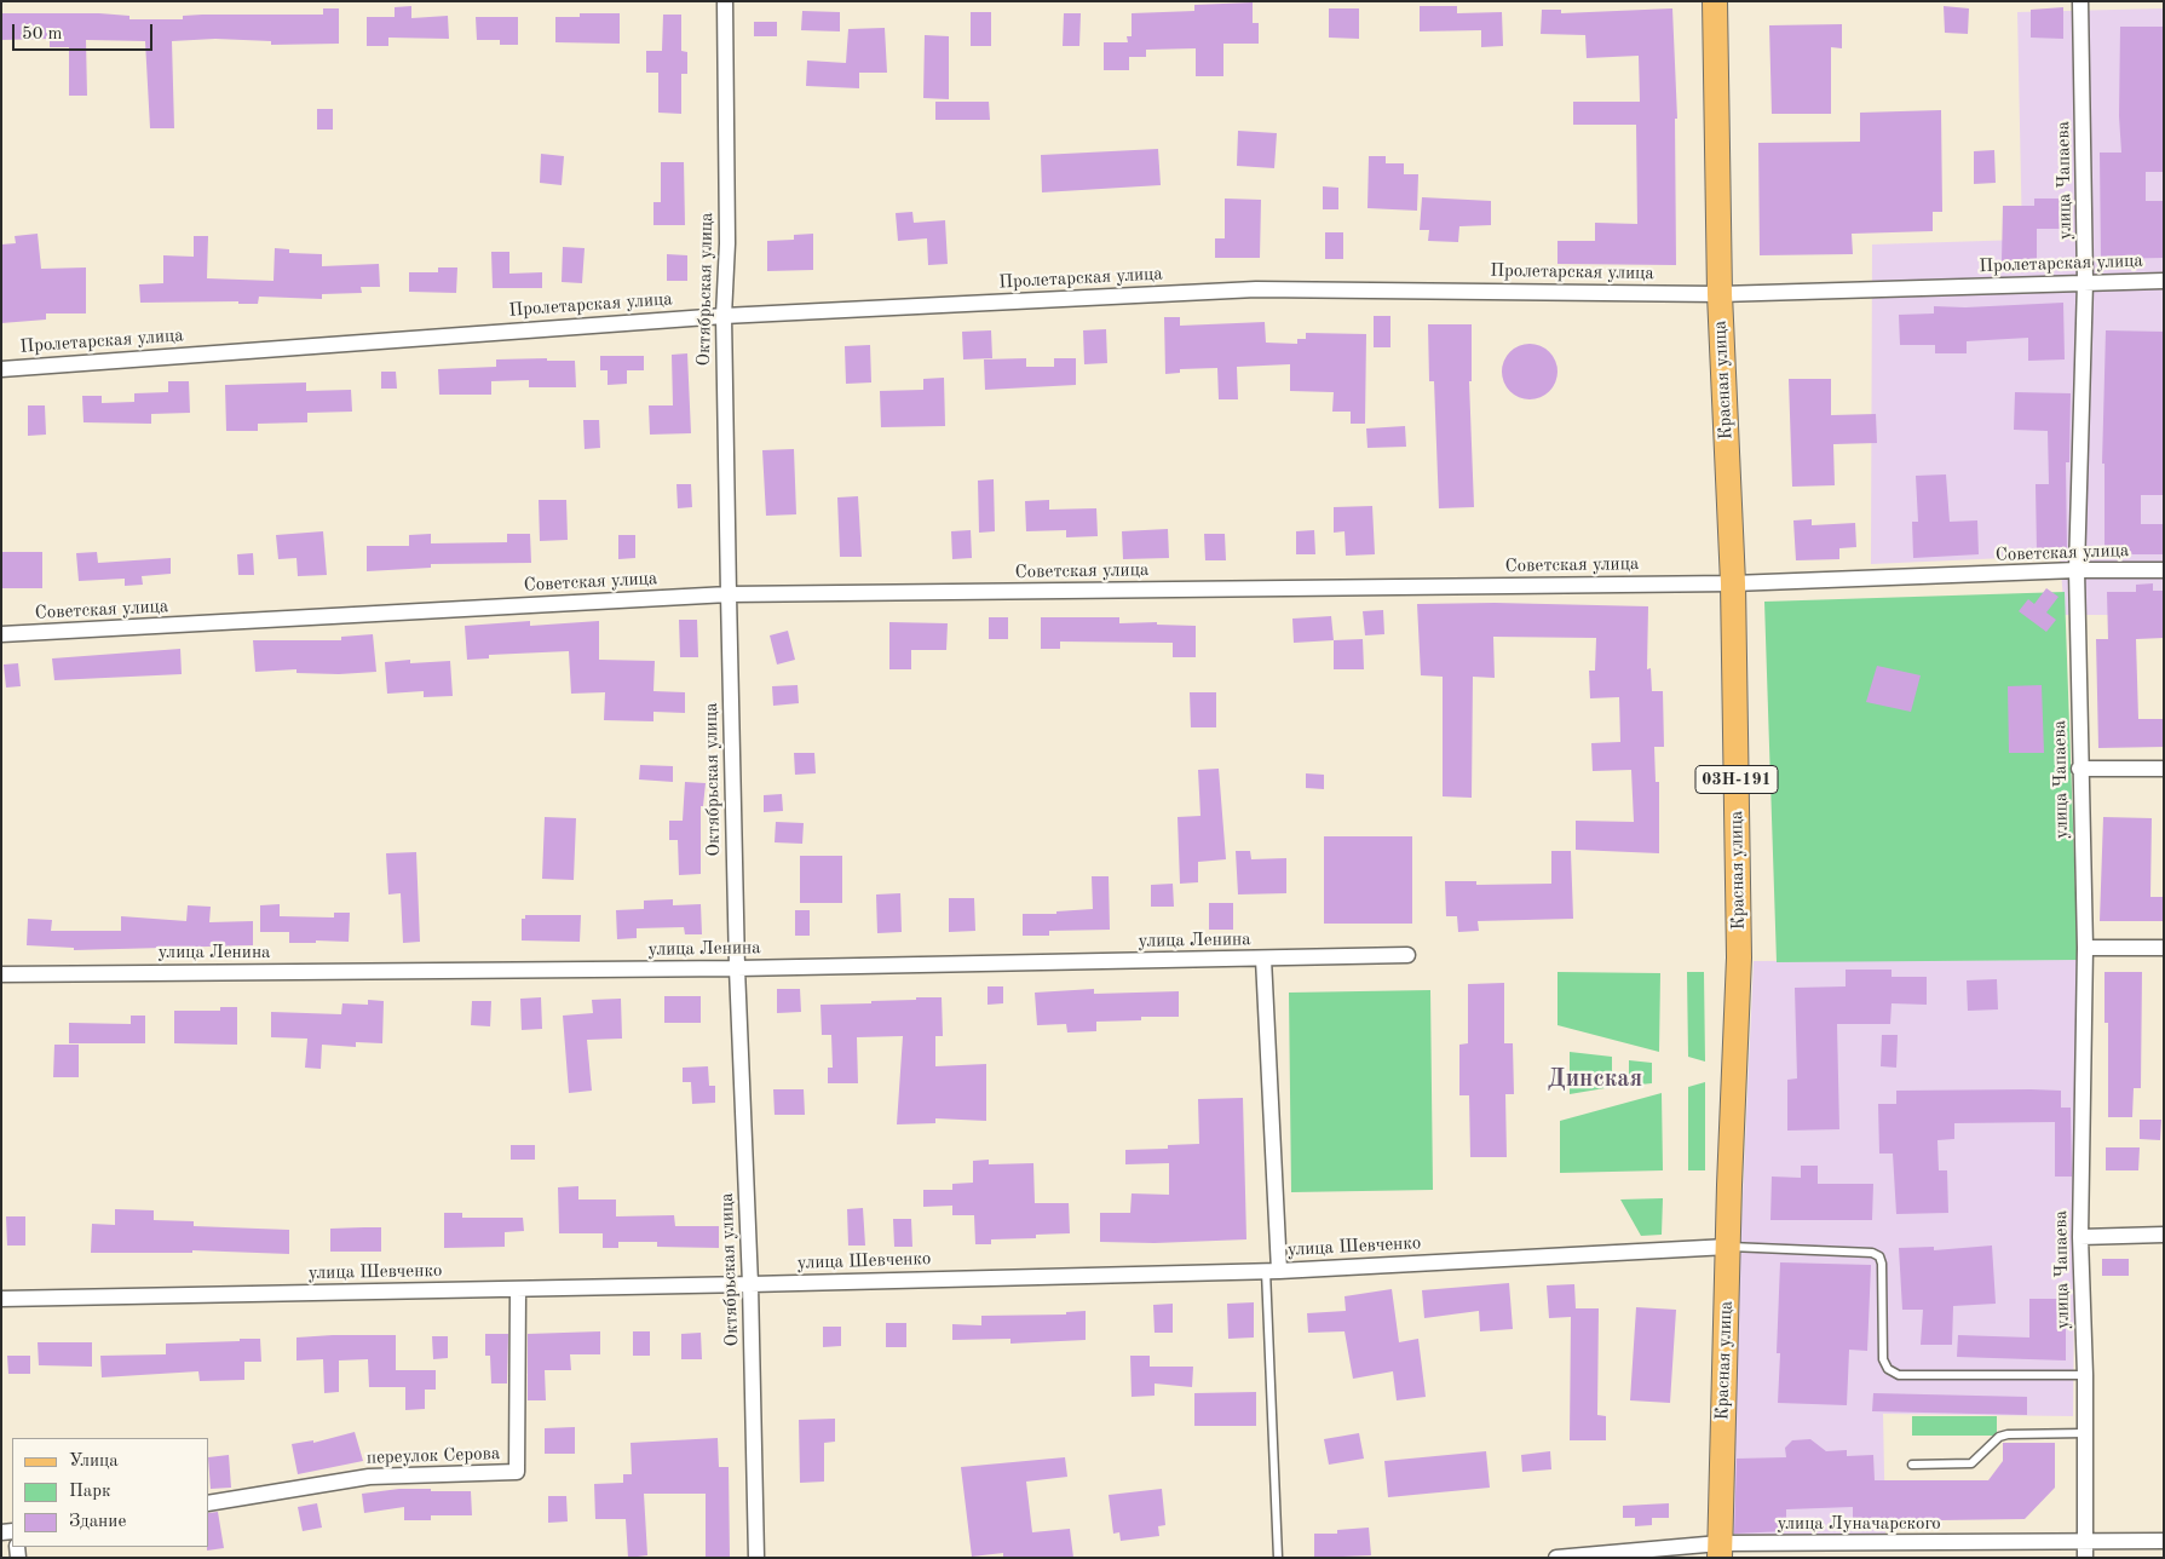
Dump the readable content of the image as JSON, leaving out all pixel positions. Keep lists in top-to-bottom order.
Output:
{
  "streets": {
    "main road": ["Красная улица", "03Н-191"],
    "street": [
      "улица Чапаева",
      "Пролетарская улица",
      "Октябрьская улица",
      "Советская улица",
      "улица Ленина",
      "улица Шевченко",
      "переулок Серова",
      "улица Луначарского"
    ]
  },
  "crossings": [
    ["улица Чапаева", "Пролетарская улица"],
    ["улица Чапаева", "Советская улица"],
    ["улица Чапаева", "улица Луначарского"],
    ["Пролетарская улица", "Октябрьская улица"],
    ["Пролетарская улица", "Красная улица"],
    ["Октябрьская улица", "Советская улица"],
    ["Октябрьская улица", "улица Ленина"],
    ["Октябрьская улица", "улица Шевченко"],
    ["Красная улица", "Советская улица"],
    ["Красная улица", "улица Шевченко"],
    ["Красная улица", "улица Луначарского"],
    ["улица Шевченко", "переулок Серова"]
  ],
  "districts": ["Динская"],
  "legend": ["Улица", "Парк", "Здание"],
  "scale_bar": "50 m"
}
